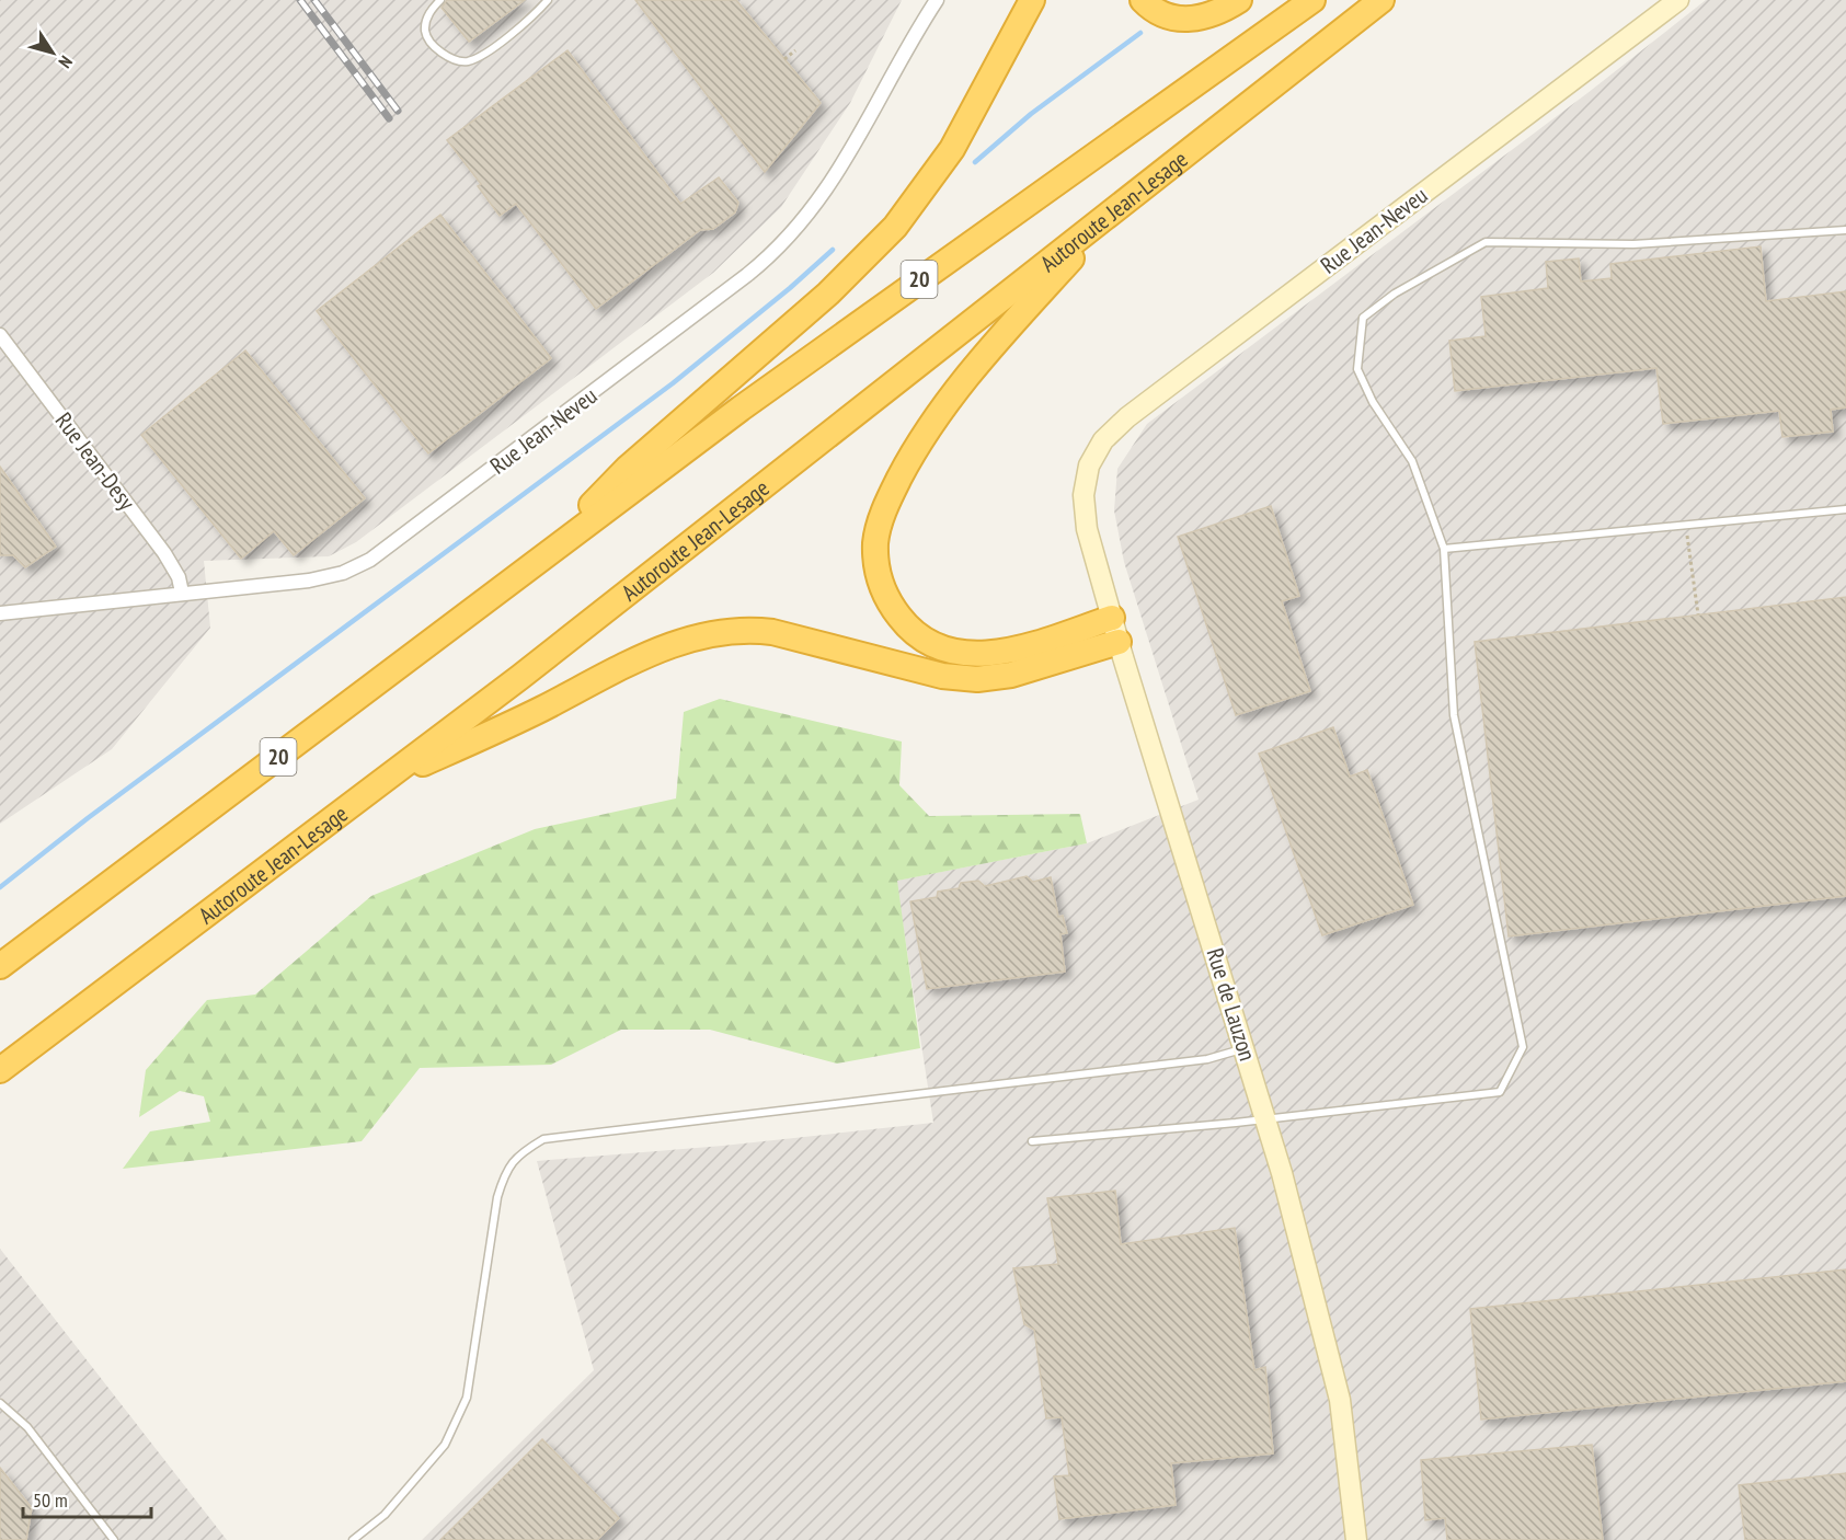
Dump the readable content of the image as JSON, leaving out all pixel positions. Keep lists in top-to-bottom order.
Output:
{
  "streets": {
    "highway": ["Autoroute Jean-Lesage", "20"],
    "street": ["Rue Jean-Neveu", "Rue Jean-Desy", "Rue de Lauzon"]
  },
  "crossings": [
    ["Rue Jean-Neveu", "Rue Jean-Desy"],
    ["Rue Jean-Neveu", "Rue de Lauzon"]
  ],
  "scale_bar": "50 m",
  "north": "bottom right"
}
